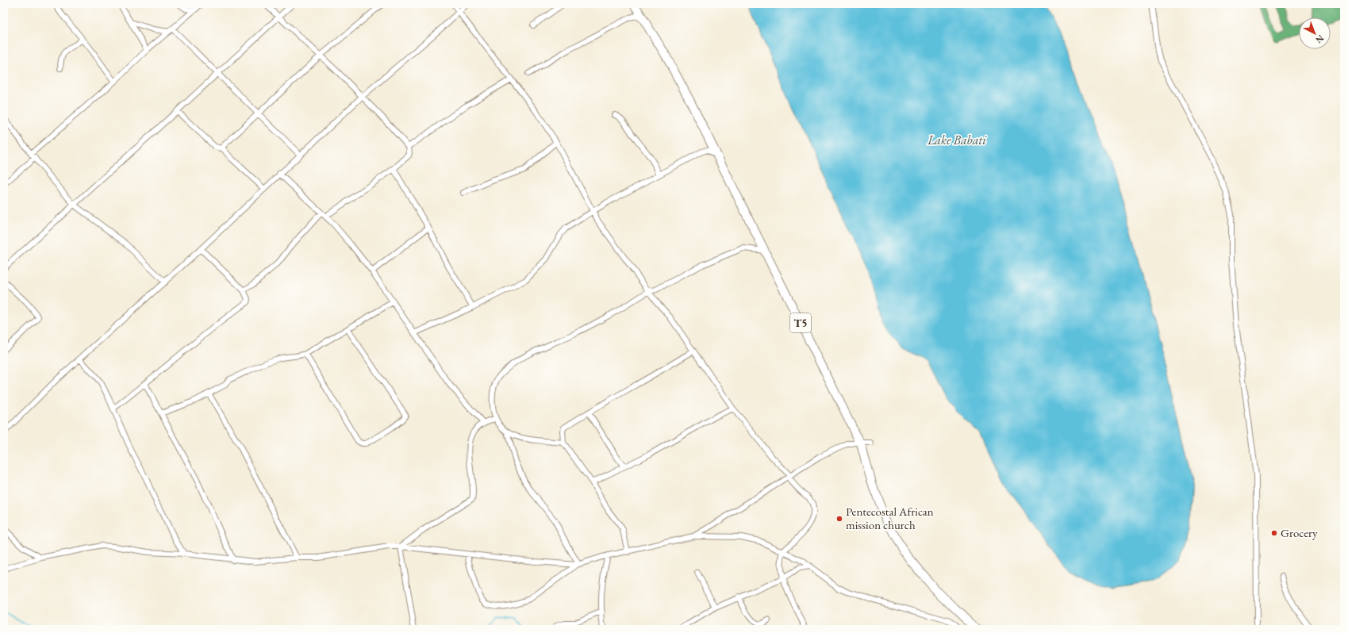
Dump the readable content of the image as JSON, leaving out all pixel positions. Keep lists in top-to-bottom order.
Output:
{
  "streets": {
    "highway": ["T5"]
  },
  "water": ["Lake Babati"],
  "places": ["Pentecostal African mission church", "Grocery"],
  "north": "bottom right"
}
